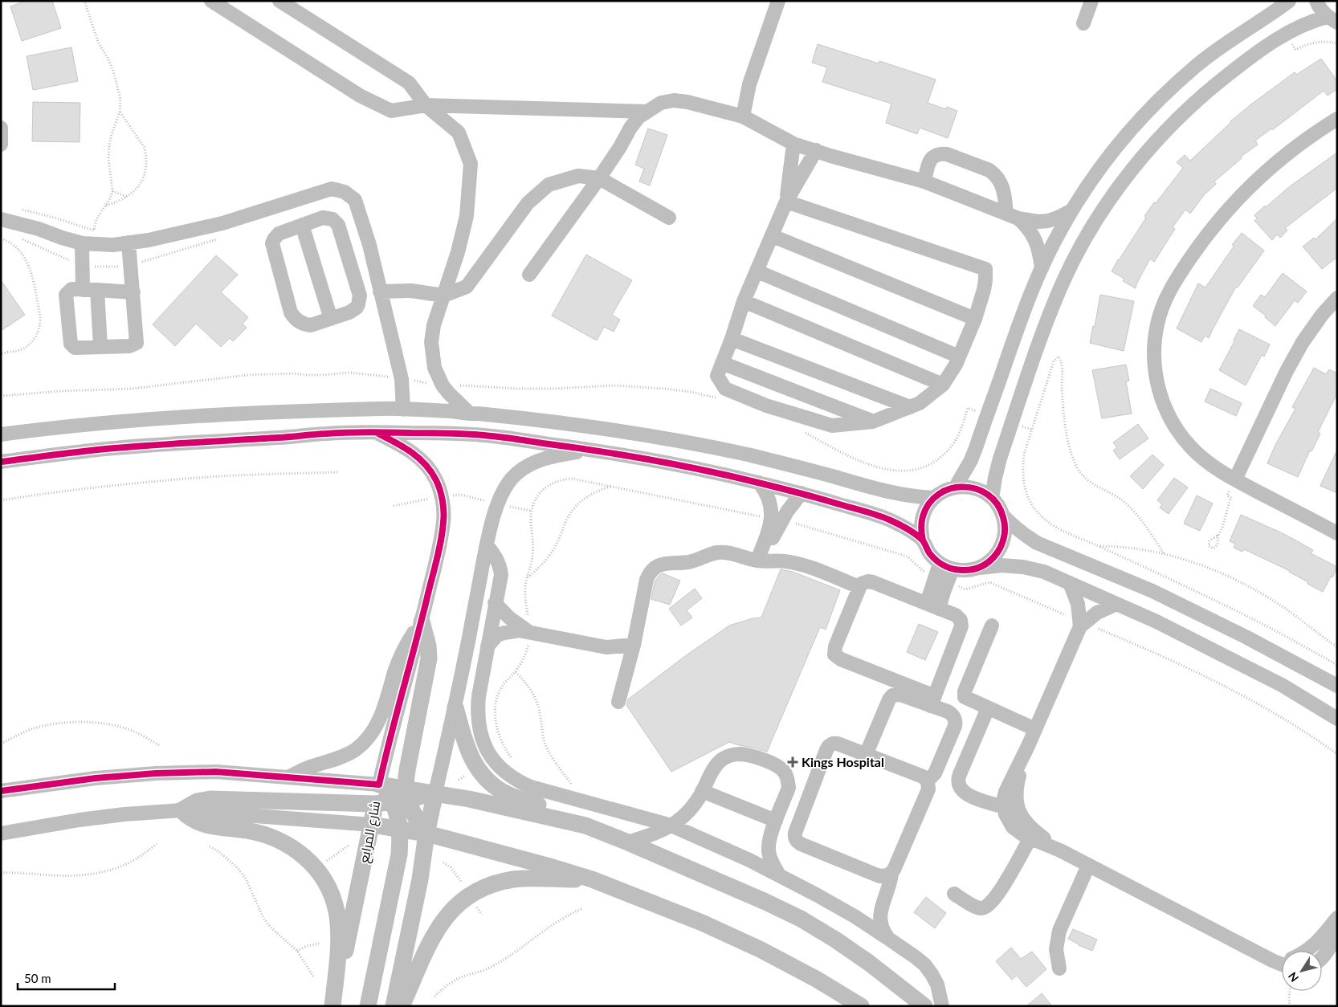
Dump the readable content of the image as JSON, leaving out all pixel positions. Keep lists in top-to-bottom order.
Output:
{
  "streets": {
    "main road": ["شارع المرابع"]
  },
  "places": {
    "health": ["Kings Hospital"]
  },
  "scale_bar": "50 m",
  "north": "bottom left"
}
